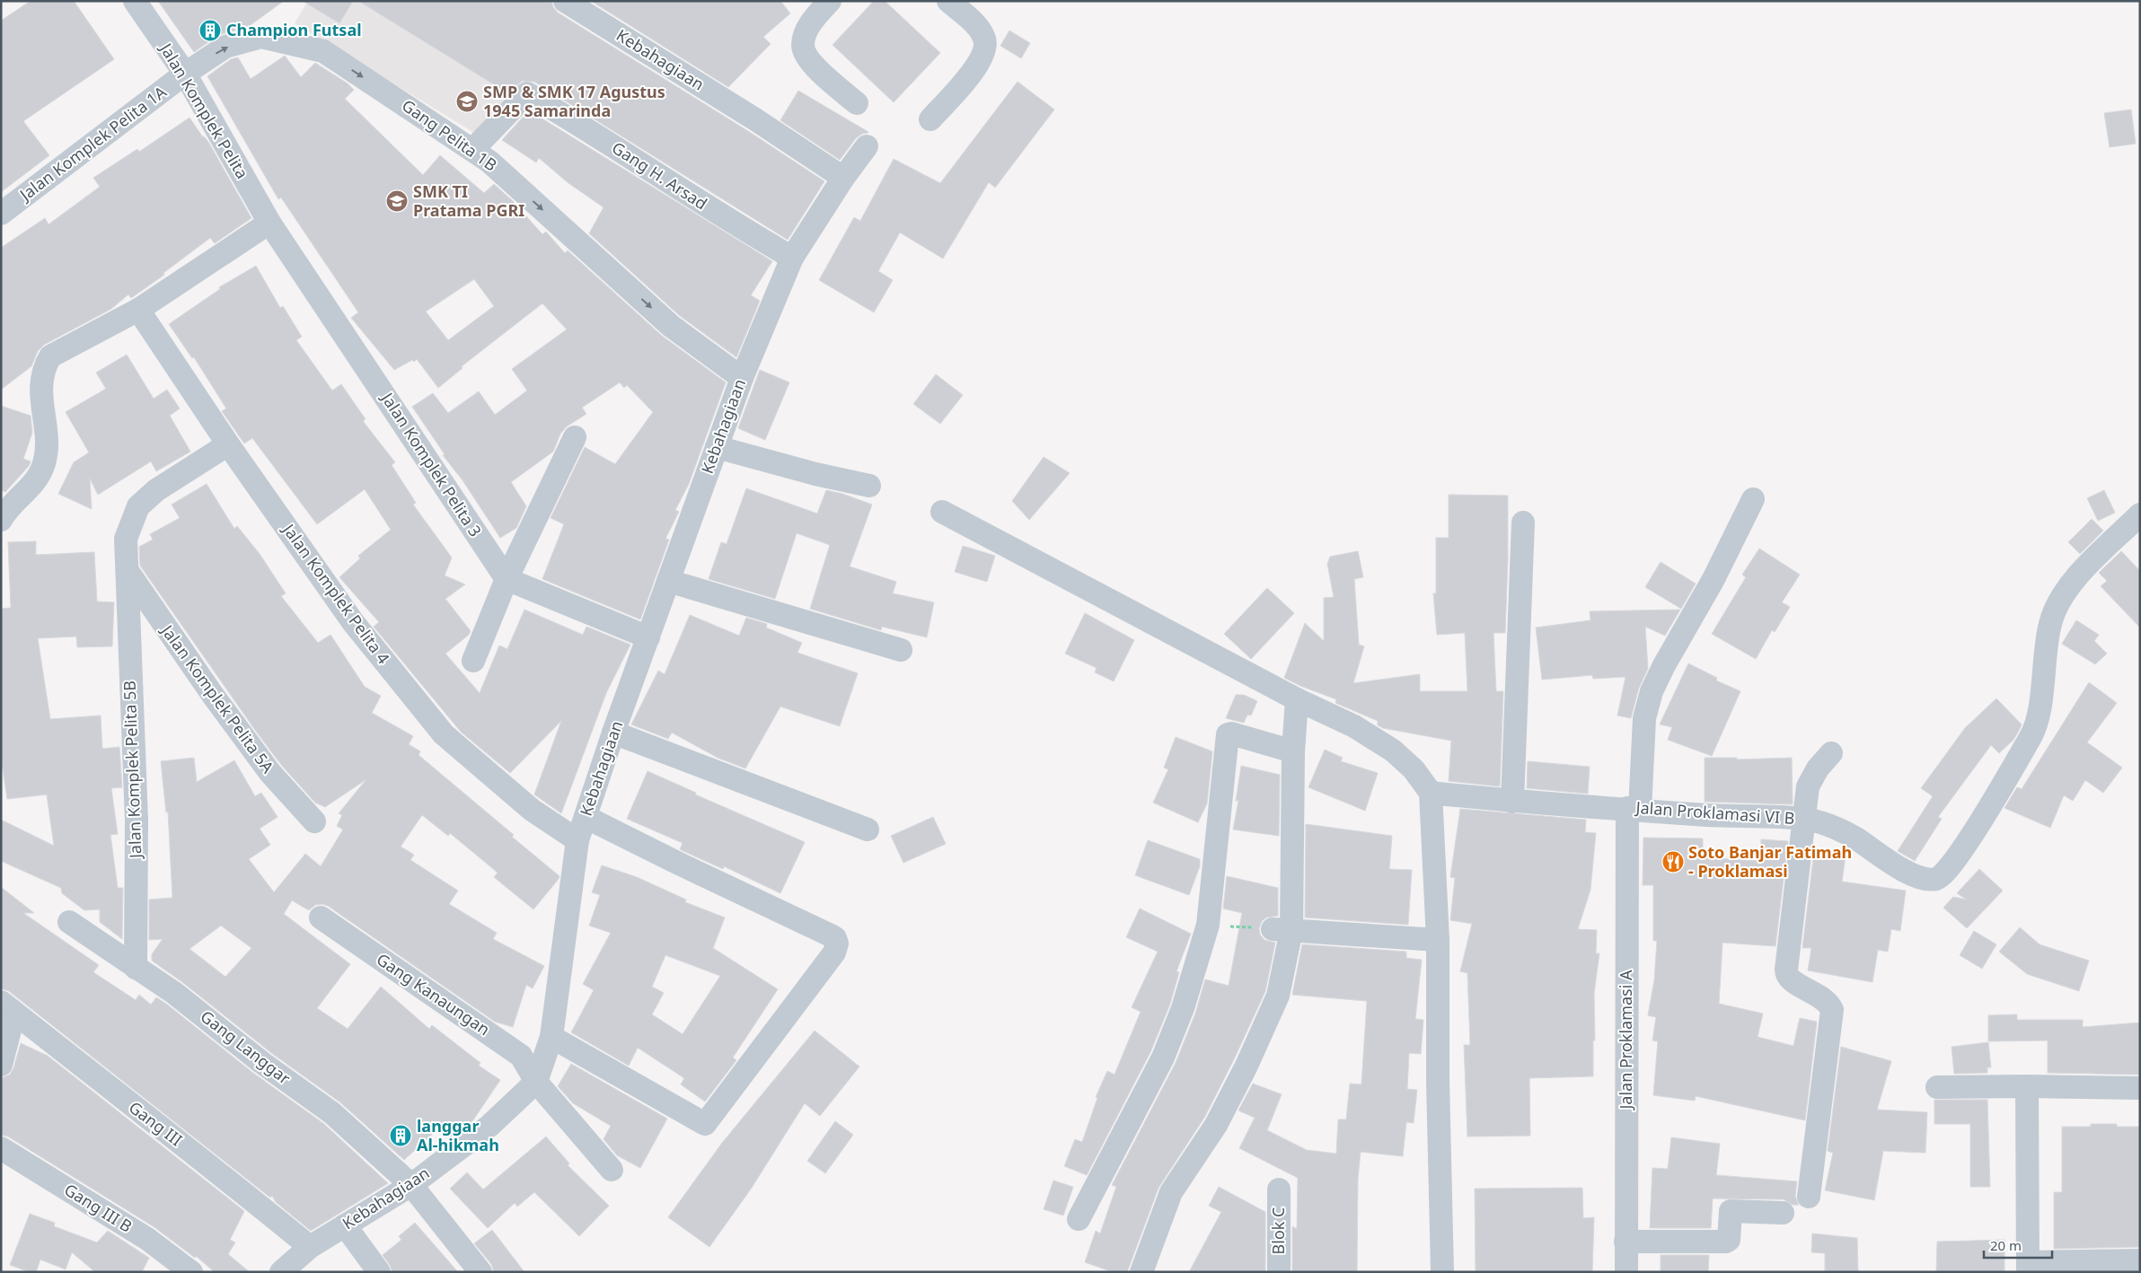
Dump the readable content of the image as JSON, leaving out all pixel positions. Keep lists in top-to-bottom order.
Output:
{
  "streets": {
    "street": [
      "Kebahagiaan",
      "Jalan Komplek Pelita",
      "Gang Pelita 1B",
      "Jalan Komplek Pelita 1A",
      "Gang H. Arsad",
      "Jalan Komplek Pelita 3",
      "Jalan Komplek Pelita 4",
      "Jalan Komplek Pelita 5A",
      "Jalan Komplek Pelita 5B",
      "Jalan Proklamasi VI B",
      "Gang Kanaungan",
      "Jalan Proklamasi A",
      "Gang Langgar",
      "Gang III",
      "Gang III B",
      "Blok C"
    ]
  },
  "crossings": [
    ["Kebahagiaan", "Gang Pelita 1B"],
    ["Kebahagiaan", "Gang H. Arsad"],
    ["Kebahagiaan", "Jalan Komplek Pelita 4"],
    ["Kebahagiaan", "Gang Kanaungan"],
    ["Kebahagiaan", "Gang Langgar"],
    ["Kebahagiaan", "Gang III"],
    ["Jalan Komplek Pelita", "Gang Pelita 1B"],
    ["Jalan Komplek Pelita", "Jalan Komplek Pelita 1A"],
    ["Jalan Komplek Pelita", "Jalan Komplek Pelita 3"],
    ["Gang Pelita 1B", "Jalan Komplek Pelita 1A"],
    ["Gang Pelita 1B", "Gang H. Arsad"],
    ["Jalan Komplek Pelita 4", "Jalan Komplek Pelita 5B"],
    ["Jalan Komplek Pelita 5A", "Jalan Komplek Pelita 5B"],
    ["Jalan Komplek Pelita 5B", "Gang Langgar"],
    ["Jalan Proklamasi VI B", "Jalan Proklamasi A"]
  ],
  "one_way": ["Gang Pelita 1B"],
  "places": {
    "building": ["Champion Futsal", "langgar Al-hikmah"],
    "school or university": ["SMP & SMK 17 Agustus 1945 Samarinda", "SMK TI Pratama PGRI"],
    "restaurant": ["Soto Banjar Fatimah - Proklamasi"]
  },
  "scale_bar": "20 m"
}
